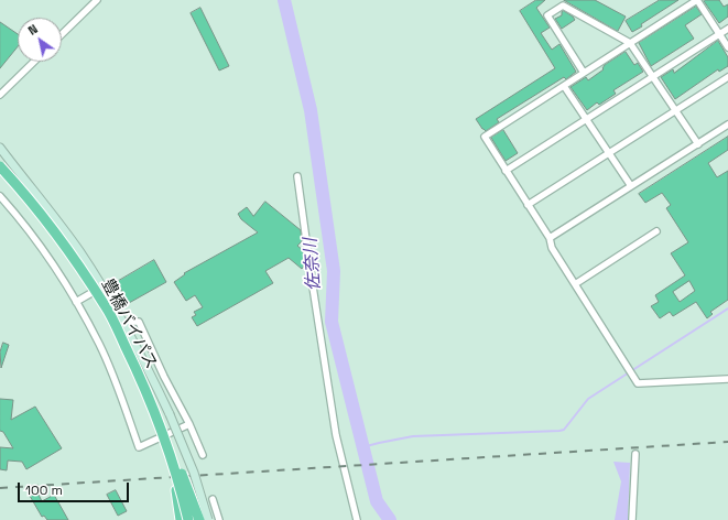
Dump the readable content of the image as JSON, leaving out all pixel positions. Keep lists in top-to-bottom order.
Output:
{
  "streets": {
    "highway": ["豊橋バイパス"]
  },
  "water": ["佐奈川"],
  "scale_bar": "100 m",
  "north": "top left"
}
